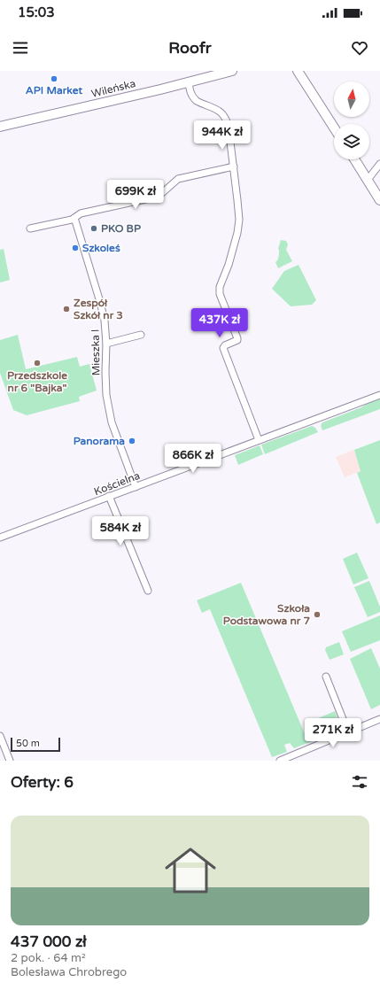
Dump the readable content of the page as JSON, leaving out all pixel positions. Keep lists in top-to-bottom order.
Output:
{
  "streets": {
    "street": ["Wileńska", "Mieszka I", "Kościelna"]
  },
  "crossings": [
    ["Mieszka I", "Kościelna"]
  ],
  "places": [
    "API Market",
    "PKO BP",
    "Szkoleś",
    "Zespół Szkół nr 3",
    "Przedszkole nr 6 \"Bajka\"",
    "Panorama",
    "Szkoła Podstawowa nr 7"
  ],
  "scale_bar": "50 m",
  "north": "top",
  "page": {
    "status": "15:03",
    "header": "Roofr",
    "price": [
      "944K zł",
      "699K zł",
      "437K zł",
      "866K zł",
      "584K zł",
      "271K zł"
    ],
    "scale": "50 m",
    "heading": "Oferty: 6",
    "list": [
      {
        "name": "437 000 zł",
        "note": "2 pok. · 64 m² · Bolesława Chrobrego"
      }
    ]
  }
}
